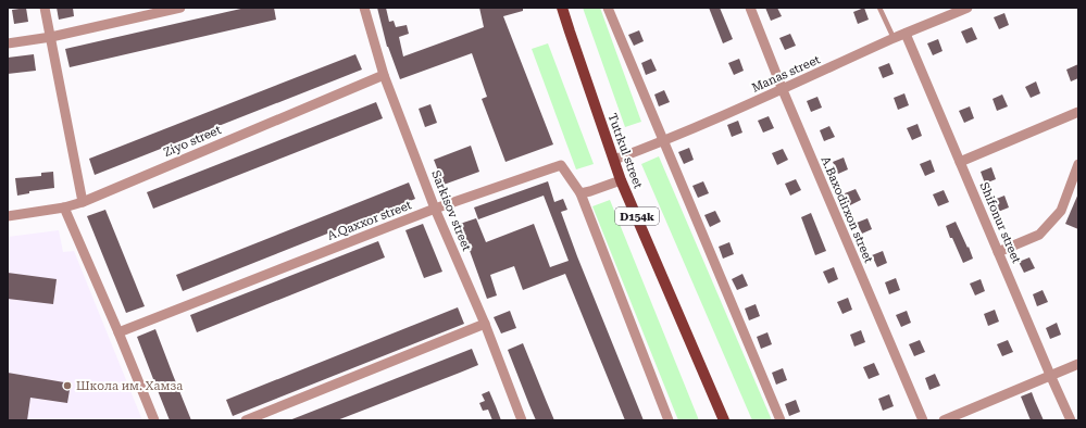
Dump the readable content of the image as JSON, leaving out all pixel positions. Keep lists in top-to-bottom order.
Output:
{
  "streets": {
    "main road": ["Tutrkul street", "D154k"],
    "street": [
      "Manas street",
      "Ziyo street",
      "A.Baxodirxon street",
      "Sarkisov street",
      "A.Qaxxor street",
      "Shifonur street"
    ]
  },
  "crossings": [
    ["Manas street", "Tutrkul street"],
    ["Manas street", "A.Baxodirxon street"],
    ["Manas street", "Shifonur street"],
    ["Ziyo street", "Sarkisov street"],
    ["Sarkisov street", "A.Qaxxor street"]
  ],
  "places": ["Школа им. Хамза"]
}
